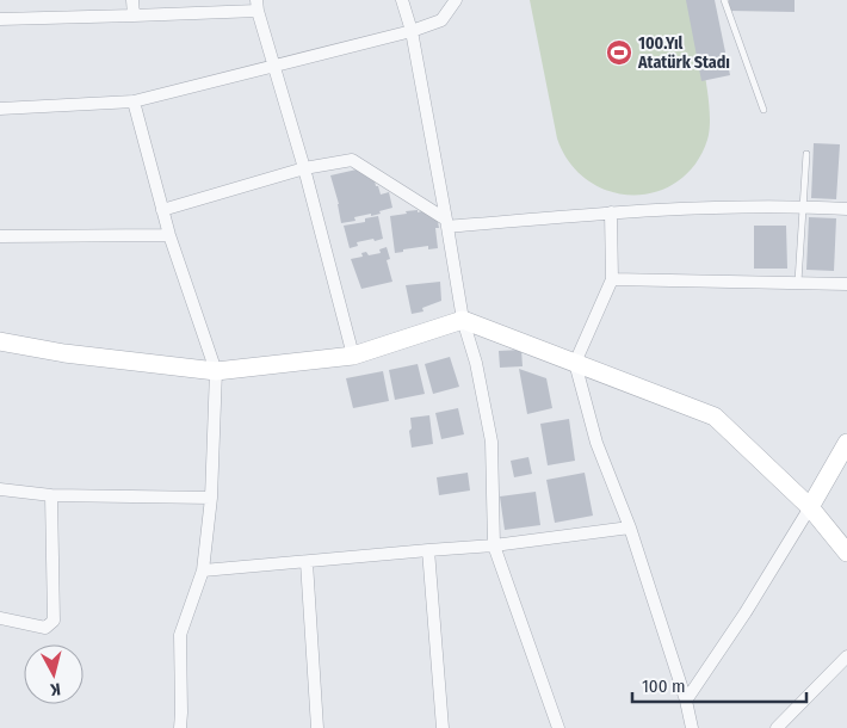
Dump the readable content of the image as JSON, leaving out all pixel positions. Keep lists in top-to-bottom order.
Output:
{
  "places": {
    "sports": ["100.Yıl Atatürk Stadı"]
  },
  "scale_bar": "100 m",
  "north": "bottom"
}
